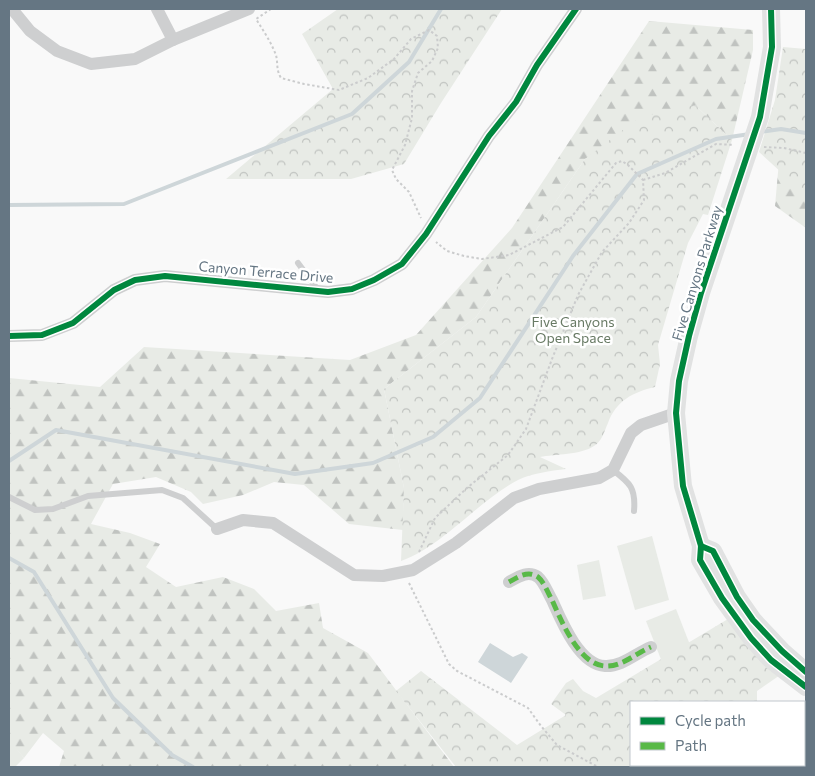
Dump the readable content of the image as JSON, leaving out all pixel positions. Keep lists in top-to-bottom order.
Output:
{
  "streets": {
    "main road": ["Five Canyons Parkway"],
    "street": ["Canyon Terrace Drive"]
  },
  "parks": ["Five Canyons Open Space"],
  "legend": ["Cycle path", "Path"]
}
